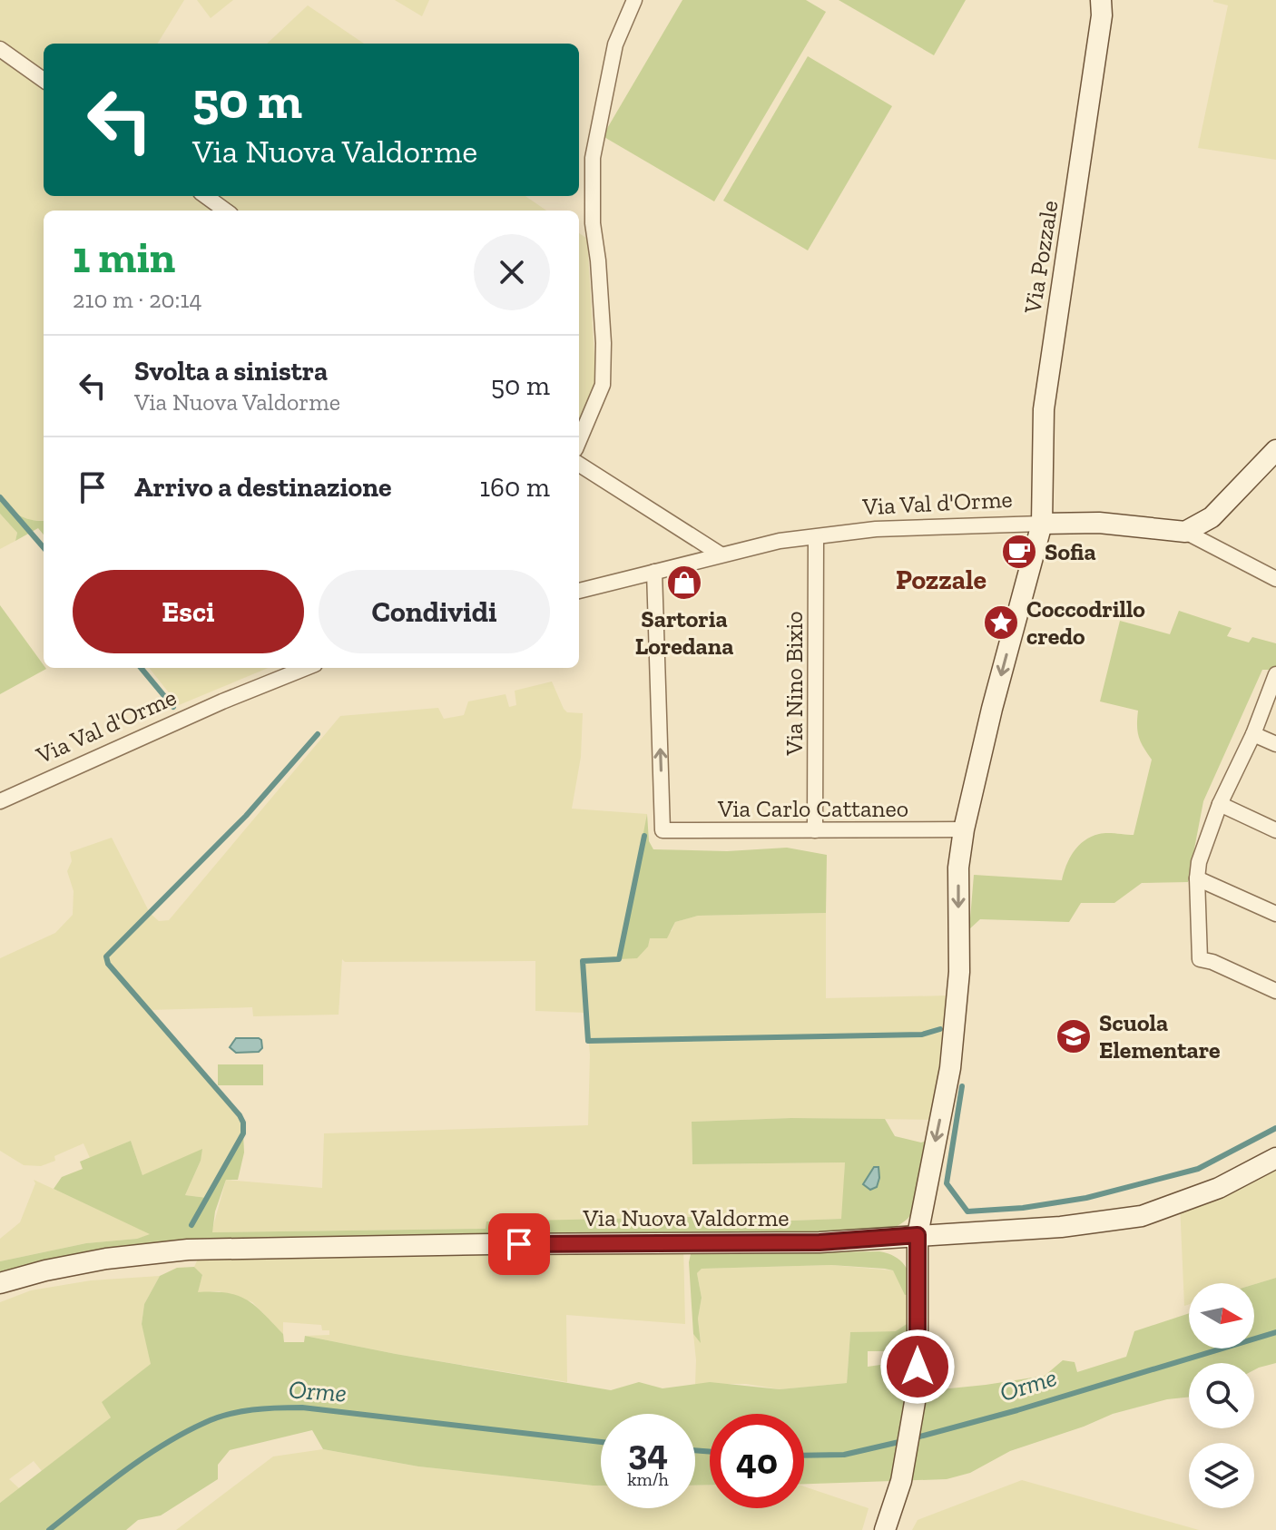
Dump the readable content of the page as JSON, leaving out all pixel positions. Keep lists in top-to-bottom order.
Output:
{
  "streets": {
    "street": [
      "Via Pozzale",
      "Via Val d'Orme",
      "Via Nino Bixio",
      "Via Carlo Cattaneo",
      "Via Nuova Valdorme"
    ]
  },
  "crossings": [
    ["Via Pozzale", "Via Val d'Orme"],
    ["Via Pozzale", "Via Carlo Cattaneo"],
    ["Via Pozzale", "Via Nuova Valdorme"],
    ["Via Val d'Orme", "Via Nino Bixio"],
    ["Via Val d'Orme", "Via Carlo Cattaneo"],
    ["Via Nino Bixio", "Via Carlo Cattaneo"]
  ],
  "one_way": ["Via Pozzale"],
  "districts": ["Pozzale"],
  "water": ["Orme"],
  "places": {
    "cafe": ["Sofia"],
    "shop": ["Sartoria Loredana"],
    "place": ["Coccodrillo credo"],
    "school or university": ["Scuola Elementare"]
  },
  "north": "right",
  "page": {
    "turn": ["50 m", "Via Nuova Valdorme"],
    "heading": ["1 min", "210 m · 20:14"],
    "list": [
      {
        "name": "Svolta a sinistra",
        "note": "Via Nuova Valdorme",
        "value": "50 m"
      },
      {
        "name": "Arrivo a destinazione",
        "value": "160 m"
      }
    ],
    "buttons": ["Esci", "Condividi"],
    "speed": "34 km/h",
    "limit": "40"
  }
}
